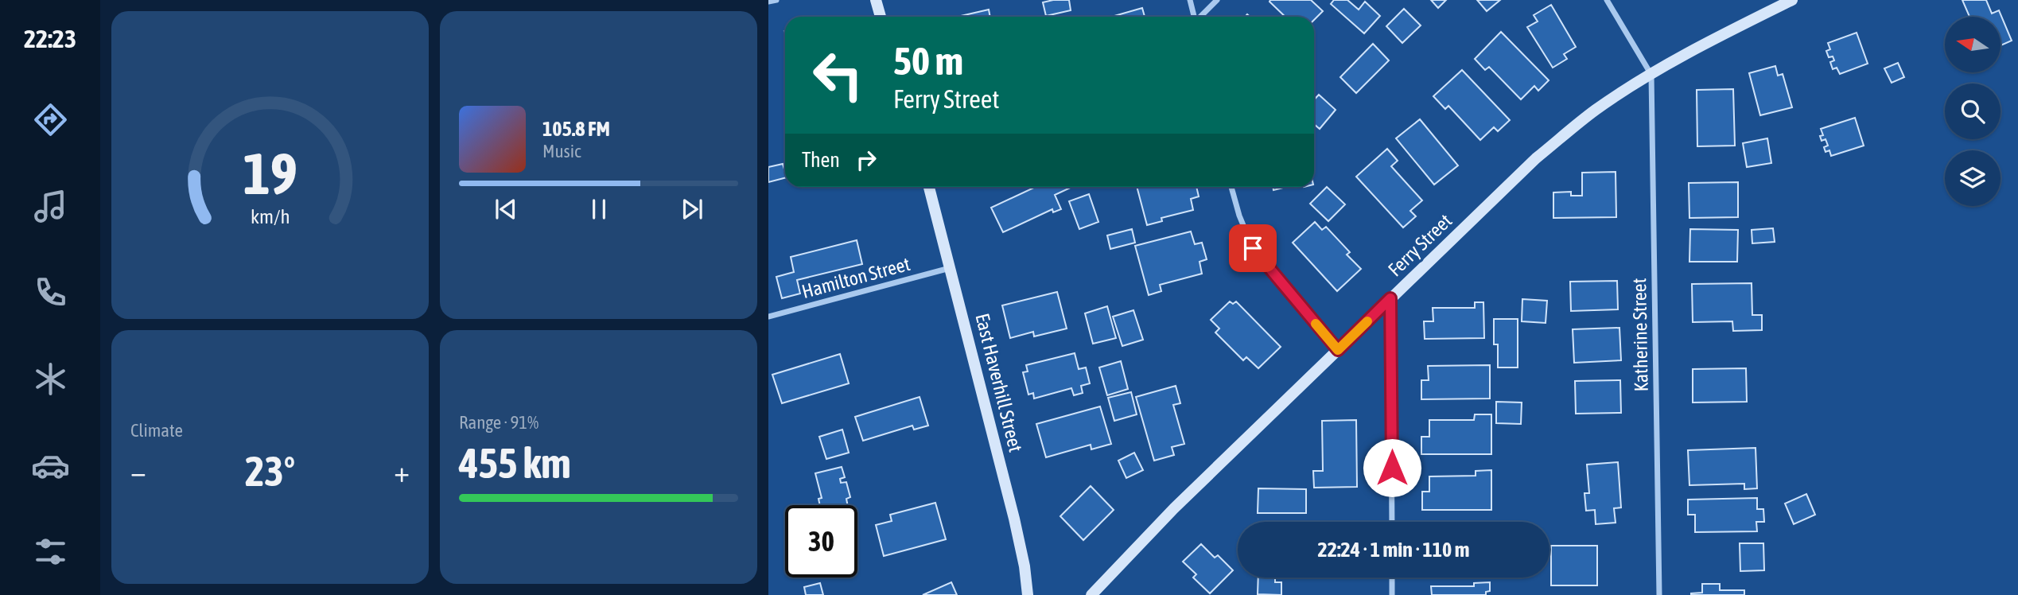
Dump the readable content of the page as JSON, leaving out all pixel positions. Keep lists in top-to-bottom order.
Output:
{
  "streets": {
    "street": [
      "Ferry Street",
      "Hamilton Street",
      "Katherine Street",
      "East Haverhill Street"
    ]
  },
  "crossings": [
    ["Ferry Street", "Katherine Street"],
    ["Hamilton Street", "East Haverhill Street"]
  ],
  "north": "left",
  "page": {
    "tabs": "22:23",
    "turn": ["50 m", "Ferry Street"],
    "song": ["105.8 FM", "Music"],
    "then": "Then",
    "tile": [
      "Climate",
      ["Range · 91%", "455 km"]
    ],
    "heat": ["−", "23°", "+"],
    "limit": "30",
    "trip": "22:24 · 1 min · 110 m",
    "gauge": ["19", "km/h"]
  }
}
